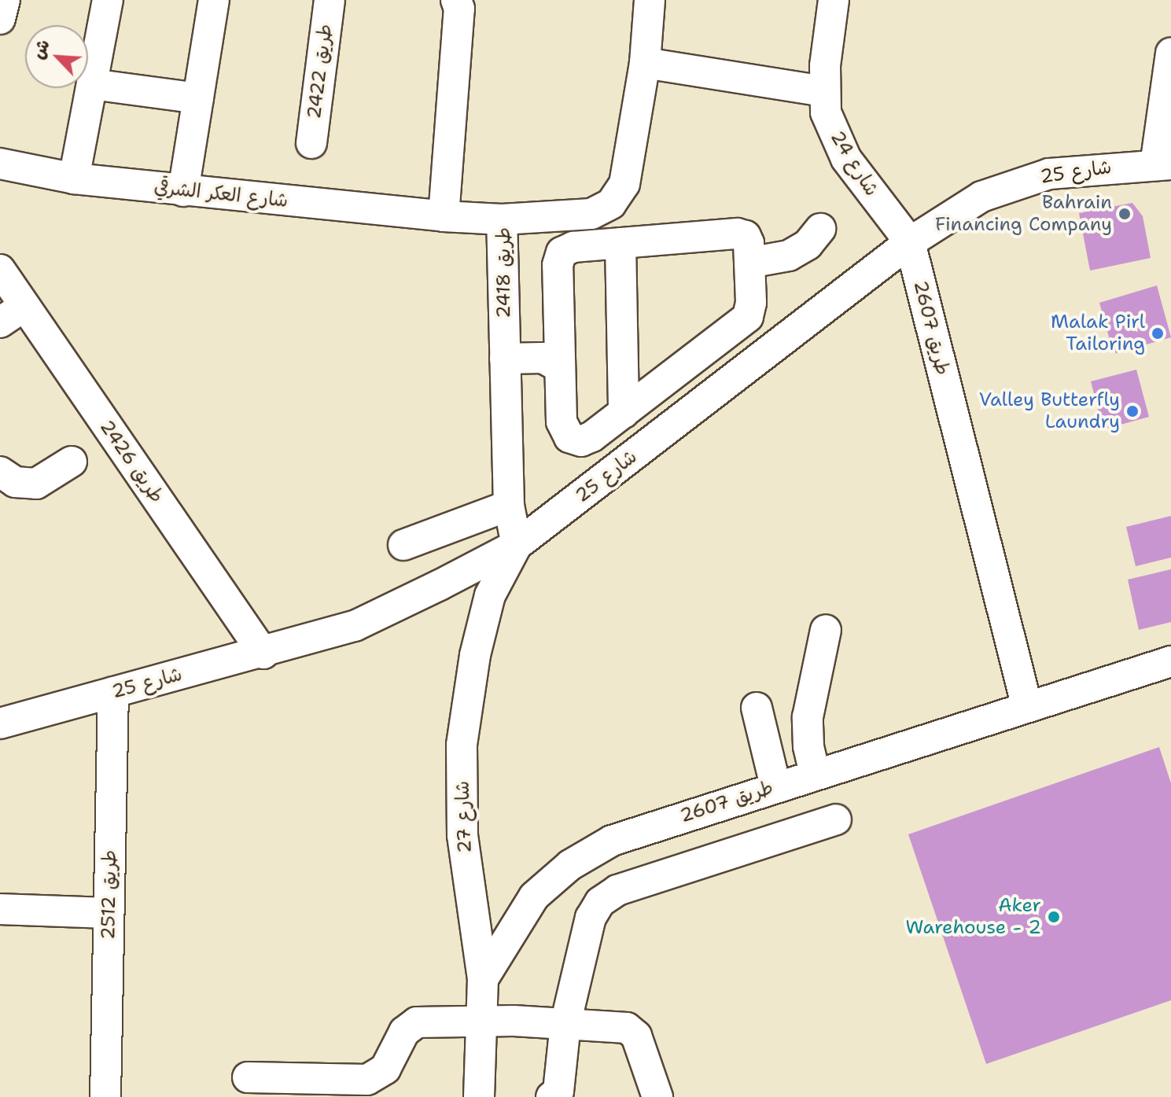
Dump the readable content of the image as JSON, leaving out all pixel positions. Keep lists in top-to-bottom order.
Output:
{
  "streets": {
    "street": [
      "طريق 2422",
      "شارع 24",
      "شارع 25",
      "شارع العكر الشرقي",
      "طريق 2418",
      "طريق 2607",
      "طريق 2426",
      "شارع 27",
      "طريق 2512"
    ]
  },
  "crossings": [
    ["شارع 24", "شارع 25"],
    ["شارع 24", "طريق 2607"],
    ["شارع 25", "طريق 2418"],
    ["شارع 25", "طريق 2607"],
    ["شارع 25", "طريق 2426"],
    ["شارع 25", "شارع 27"],
    ["شارع 25", "طريق 2512"],
    ["شارع العكر الشرقي", "طريق 2418"],
    ["طريق 2418", "شارع 27"],
    ["طريق 2607", "شارع 27"]
  ],
  "places": [
    "Bahrain Financing Company",
    "Malak Pirl Tailoring",
    "Valley Butterfly Laundry",
    "Aker Warehouse - 2"
  ],
  "north": "top left"
}
